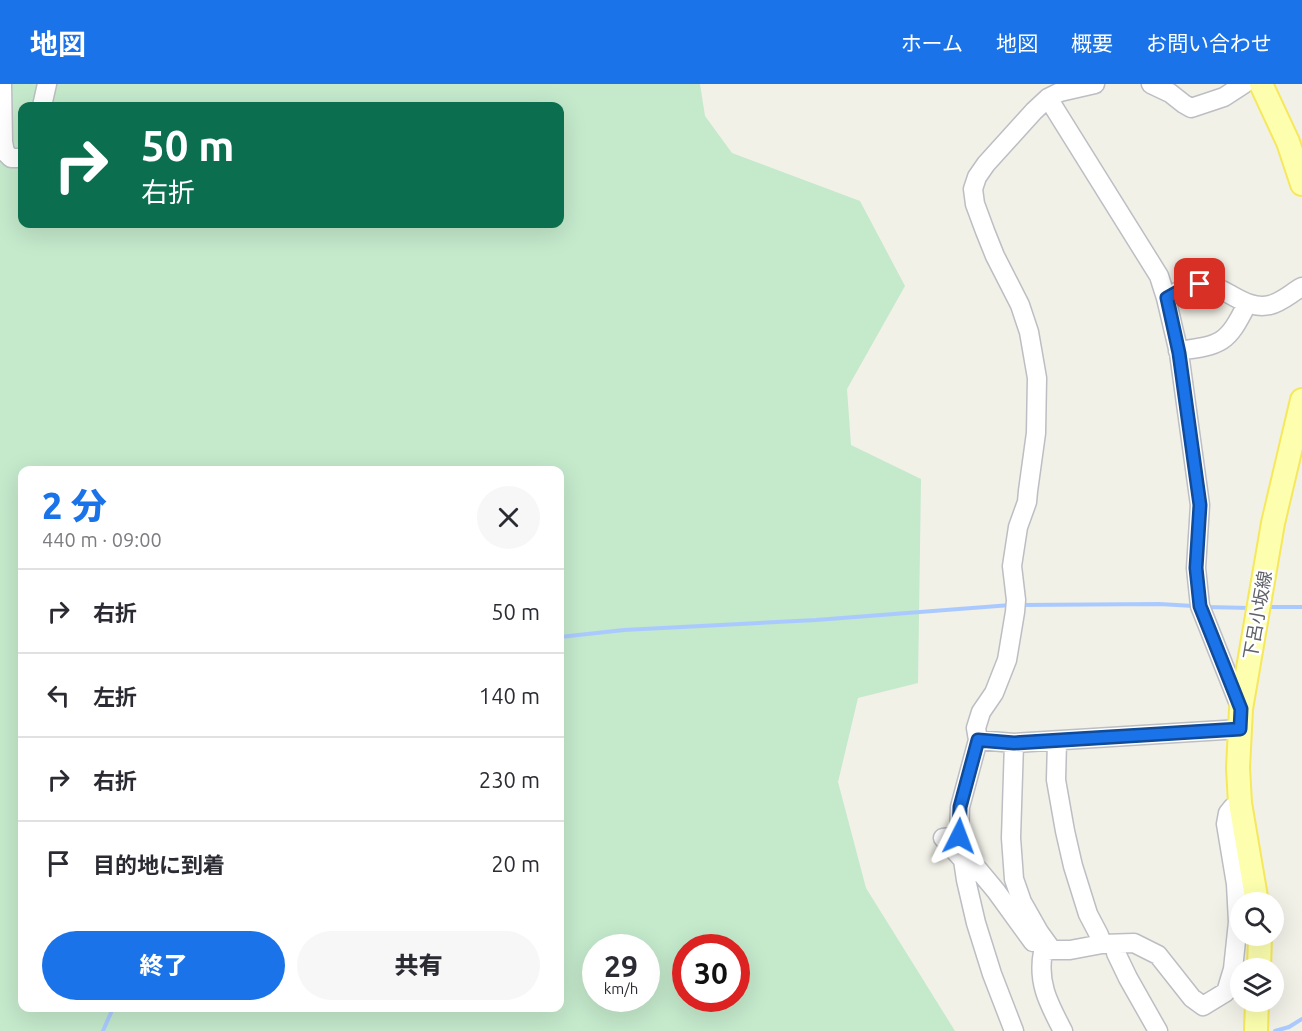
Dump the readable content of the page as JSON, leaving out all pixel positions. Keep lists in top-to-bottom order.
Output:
{
  "streets": {
    "main road": ["下呂小坂線"]
  },
  "page": {
    "header": "地図",
    "nav": [
      "ホーム",
      "地図",
      "概要",
      "お問い合わせ"
    ],
    "turn": ["50 m", "右折"],
    "heading": ["2 分", "440 m · 09:00"],
    "list": [
      {
        "name": "右折",
        "value": "50 m"
      },
      {
        "name": "左折",
        "value": "140 m"
      },
      {
        "name": "右折",
        "value": "230 m"
      },
      {
        "name": "目的地に到着",
        "value": "20 m"
      }
    ],
    "buttons": ["終了", "共有"],
    "speed": "29 km/h",
    "limit": "30"
  }
}
